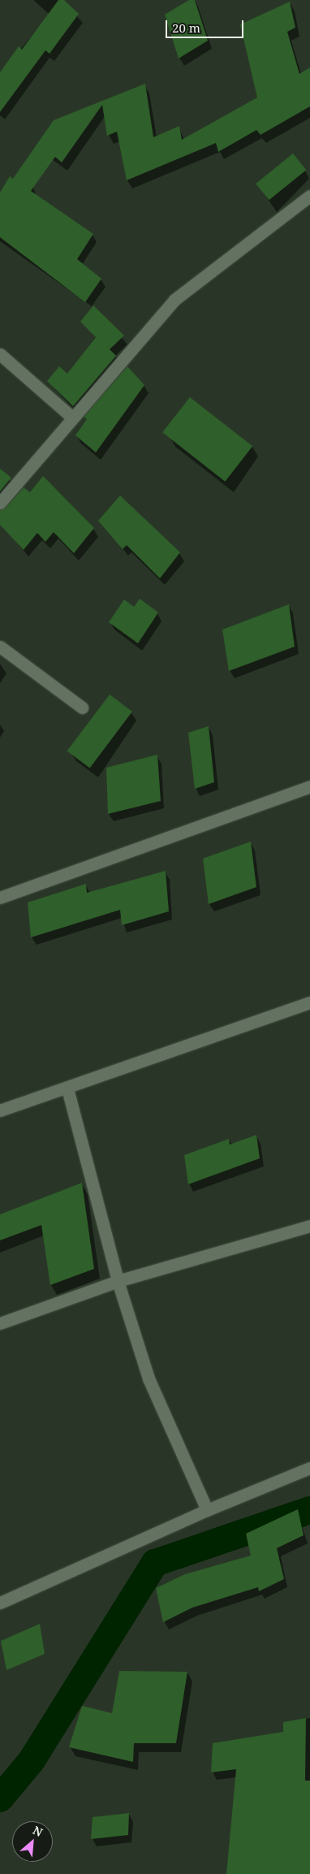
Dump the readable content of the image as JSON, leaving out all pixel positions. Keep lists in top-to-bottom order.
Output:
{
  "scale_bar": "20 m",
  "north": "top right"
}
